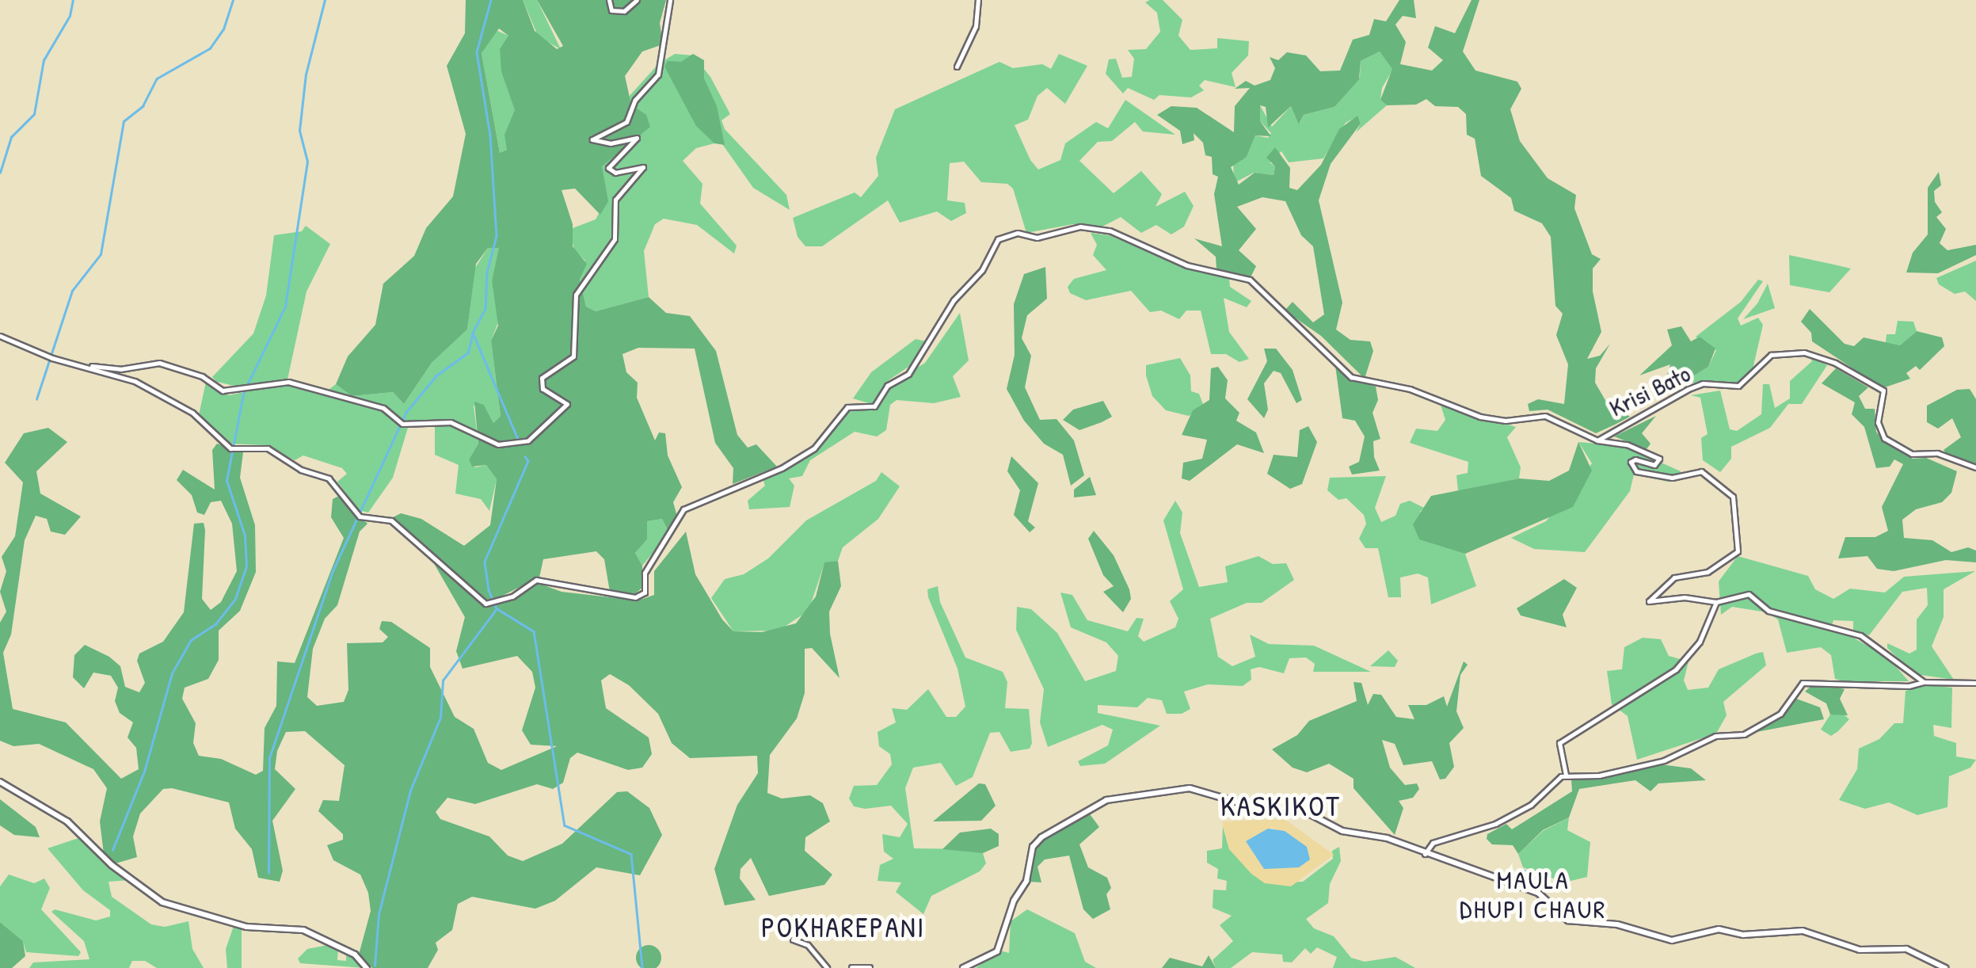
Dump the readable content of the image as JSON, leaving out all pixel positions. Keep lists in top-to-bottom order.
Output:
{
  "streets": {
    "street": ["Krisi Bato"]
  },
  "districts": ["KASKIKOT", "MAULA DHUPI CHAUR", "POKHAREPANI"]
}
